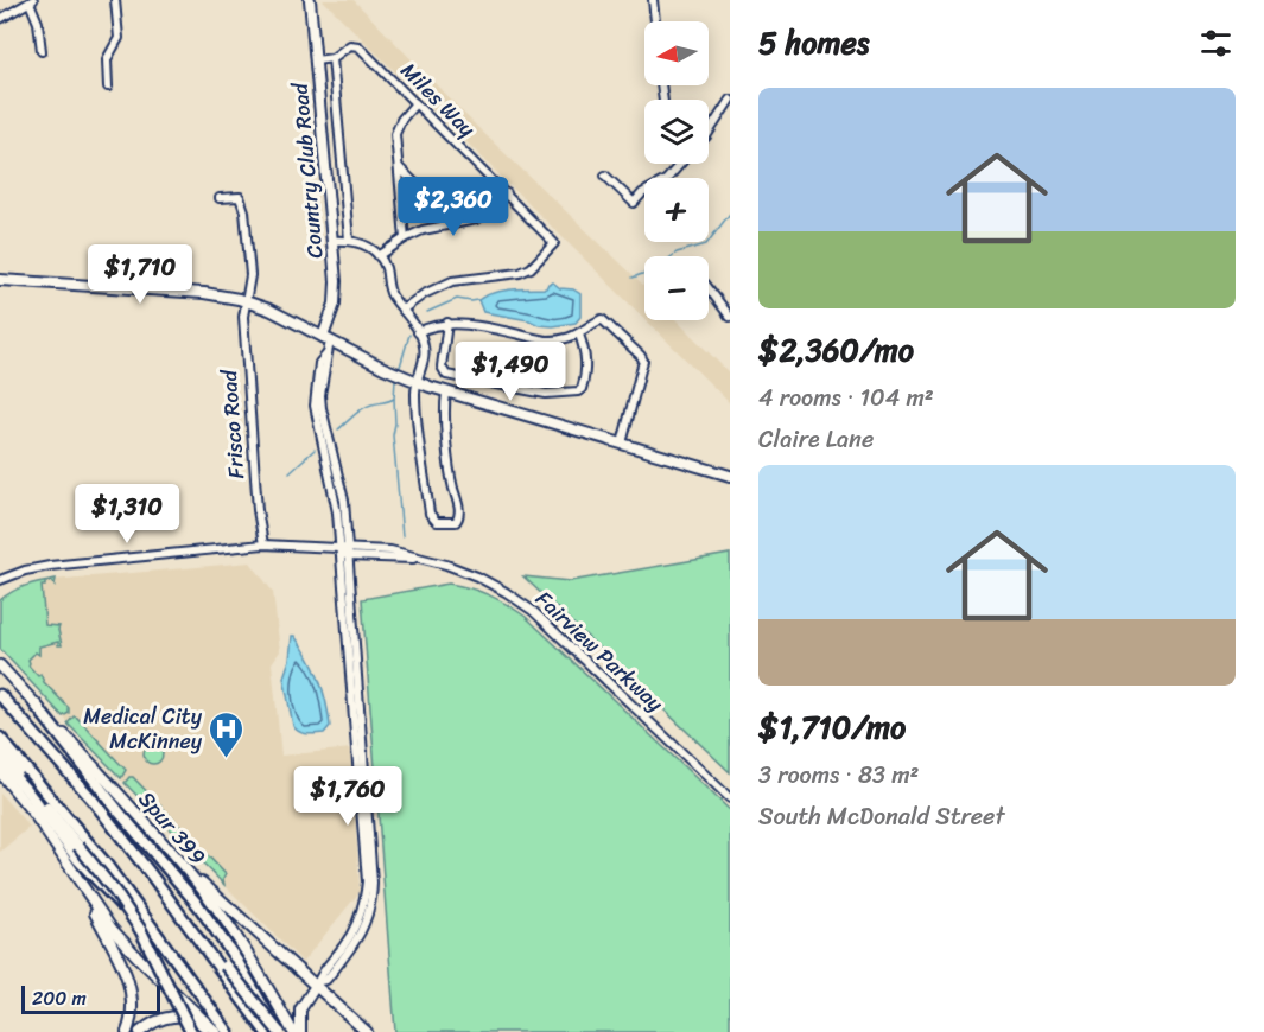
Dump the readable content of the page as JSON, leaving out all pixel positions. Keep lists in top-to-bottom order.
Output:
{
  "streets": {
    "main road": ["Country Club Road", "Spur 399"],
    "street": ["Miles Way", "Frisco Road", "Fairview Parkway"]
  },
  "crossings": [
    ["Frisco Road", "Fairview Parkway"]
  ],
  "places": {
    "hospital": ["Medical City McKinney"]
  },
  "scale_bar": "200 m",
  "north": "left",
  "page": {
    "heading": "5 homes",
    "map_buttons": ["+", "−"],
    "list": [
      {
        "name": "$2,360/mo",
        "note": "4 rooms · 104 m² · Claire Lane"
      },
      {
        "name": "$1,710/mo",
        "note": "3 rooms · 83 m² · South McDonald Street"
      }
    ],
    "price": [
      "$2,360",
      "$1,710",
      "$1,490",
      "$1,310",
      "$1,760"
    ],
    "scale": "200 m"
  }
}
